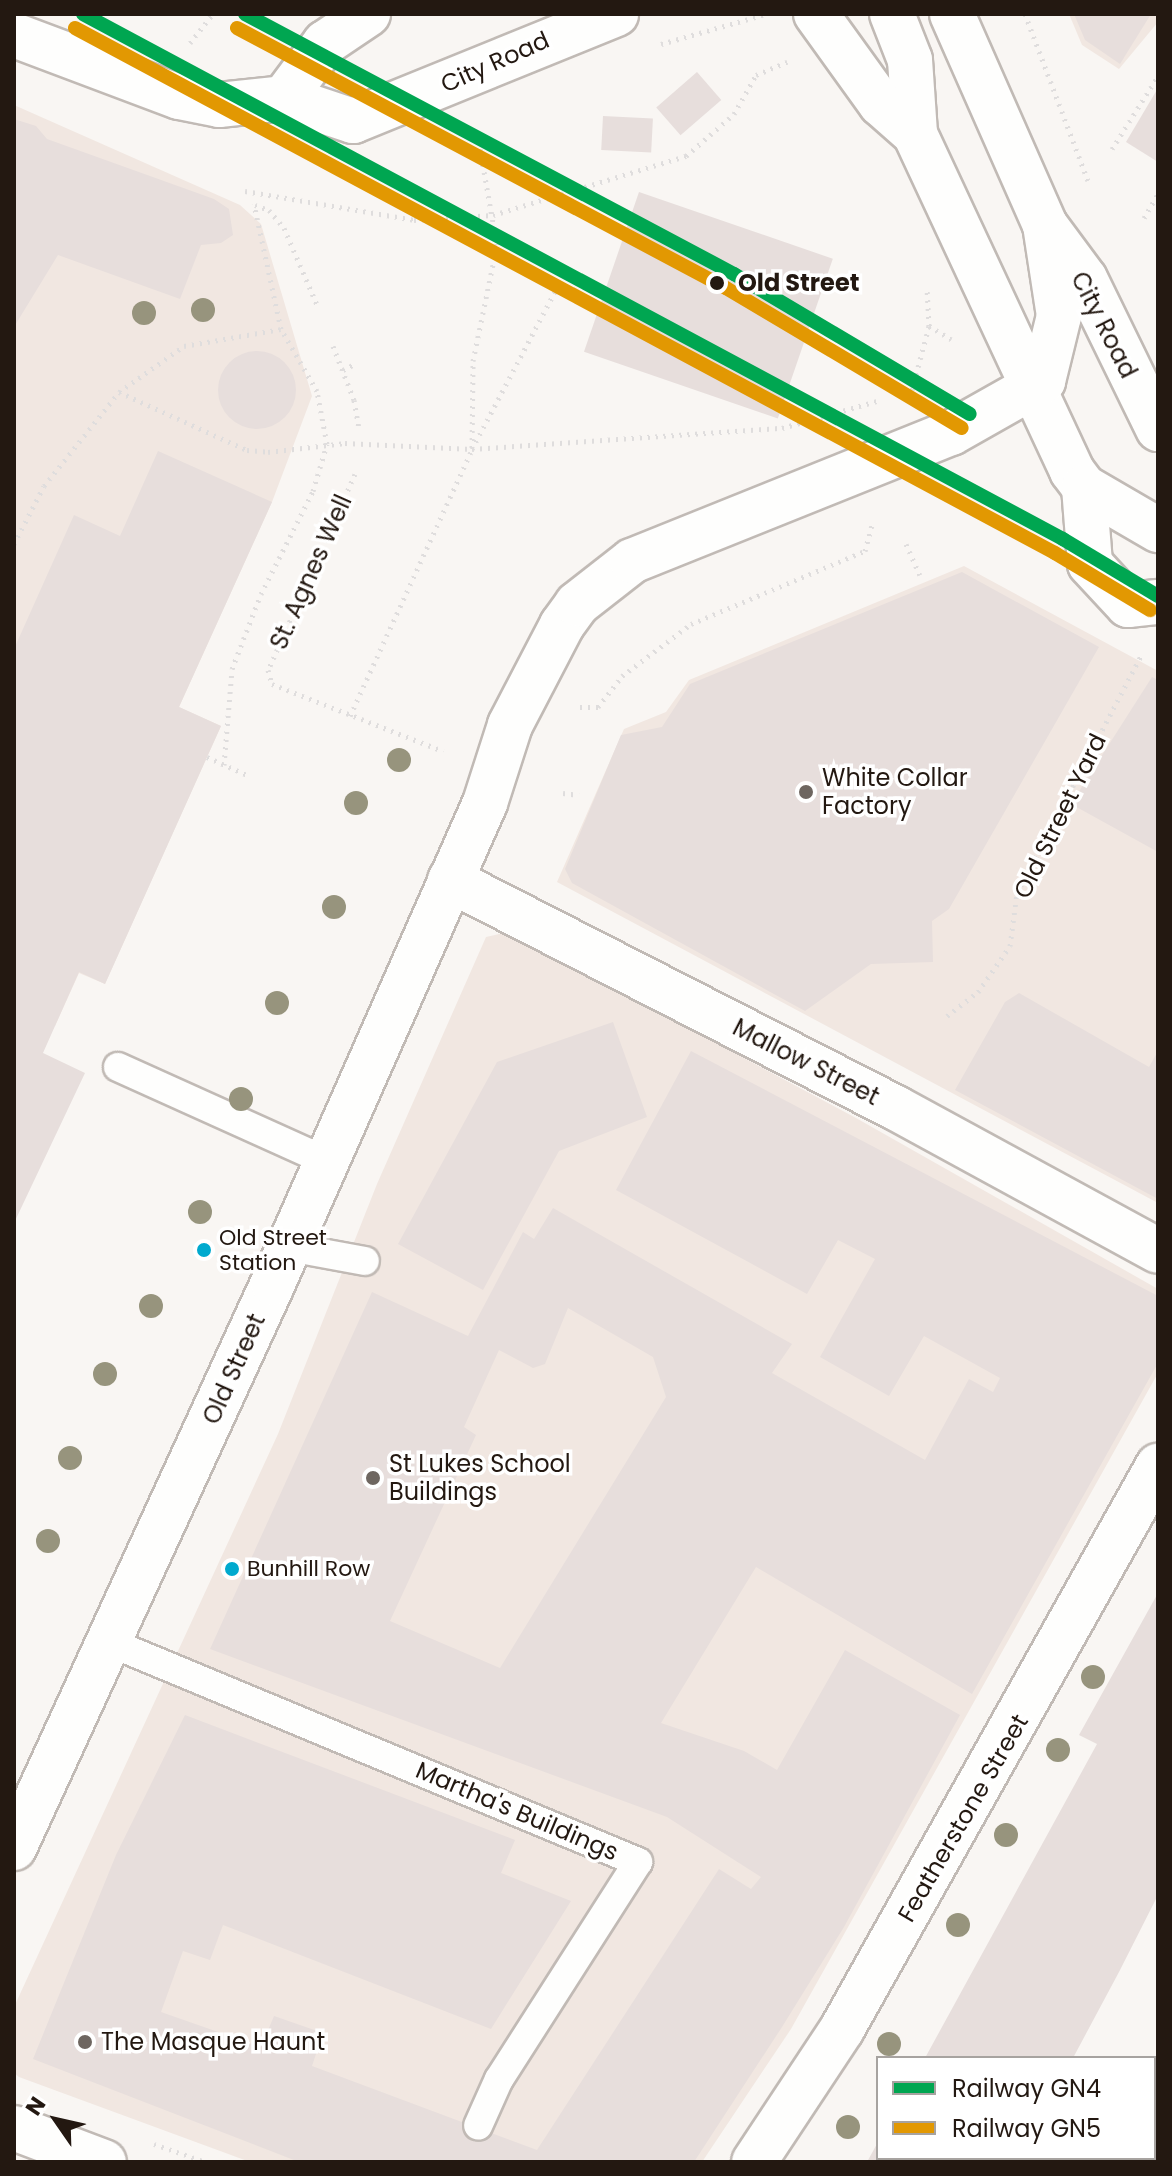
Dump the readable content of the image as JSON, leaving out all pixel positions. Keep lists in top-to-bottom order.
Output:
{
  "streets": {
    "main road": [
      "City Road",
      "Mallow Street",
      "Old Street",
      "Featherstone Street"
    ],
    "lane": ["Martha's Buildings"],
    "path": ["St. Agnes Well", "Old Street Yard"]
  },
  "crossings": [
    ["Mallow Street", "Old Street"],
    ["Old Street", "Martha's Buildings"]
  ],
  "places": [
    "Old Street",
    "White Collar Factory",
    "Old Street Station",
    "St Lukes School Buildings",
    "Bunhill Row",
    "The Masque Haunt"
  ],
  "lines": ["rail line GN4", "rail line GN5"],
  "legend": ["Railway GN4", "Railway GN5"],
  "north": "top left"
}
